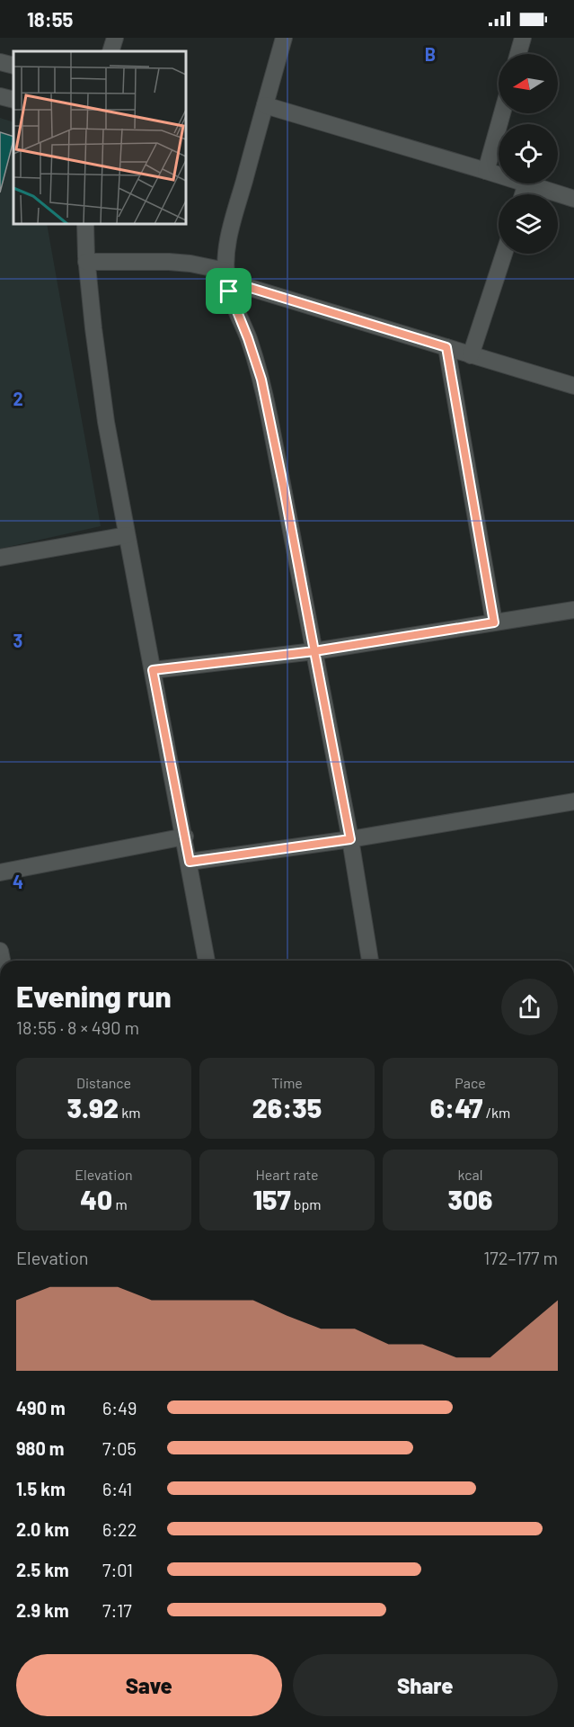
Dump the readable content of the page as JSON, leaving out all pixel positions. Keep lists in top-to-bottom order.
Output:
{
  "north": "left",
  "page": {
    "status": "18:55",
    "heading": ["Evening run", "18:55 · 8 × 490 m"],
    "stats": [
      ["Distance", "3.92 km"],
      ["Time", "26:35"],
      ["Pace", "6:47 /km"],
      ["Elevation", "40 m"],
      ["Heart rate", "157 bpm"],
      ["kcal", "306"]
    ],
    "chart": ["Elevation", "172–177 m"],
    "list": [
      {
        "name": "490 m",
        "note": "6:49"
      },
      {
        "name": "980 m",
        "note": "7:05"
      },
      {
        "name": "1.5 km",
        "note": "6:41"
      },
      {
        "name": "2.0 km",
        "note": "6:22"
      },
      {
        "name": "2.5 km",
        "note": "7:01"
      },
      {
        "name": "2.9 km",
        "note": "7:17"
      }
    ],
    "buttons": ["Save", "Share"]
  },
  "grid": {
    "columns": ["B"],
    "rows": ["2", "3", "4"]
  }
}
